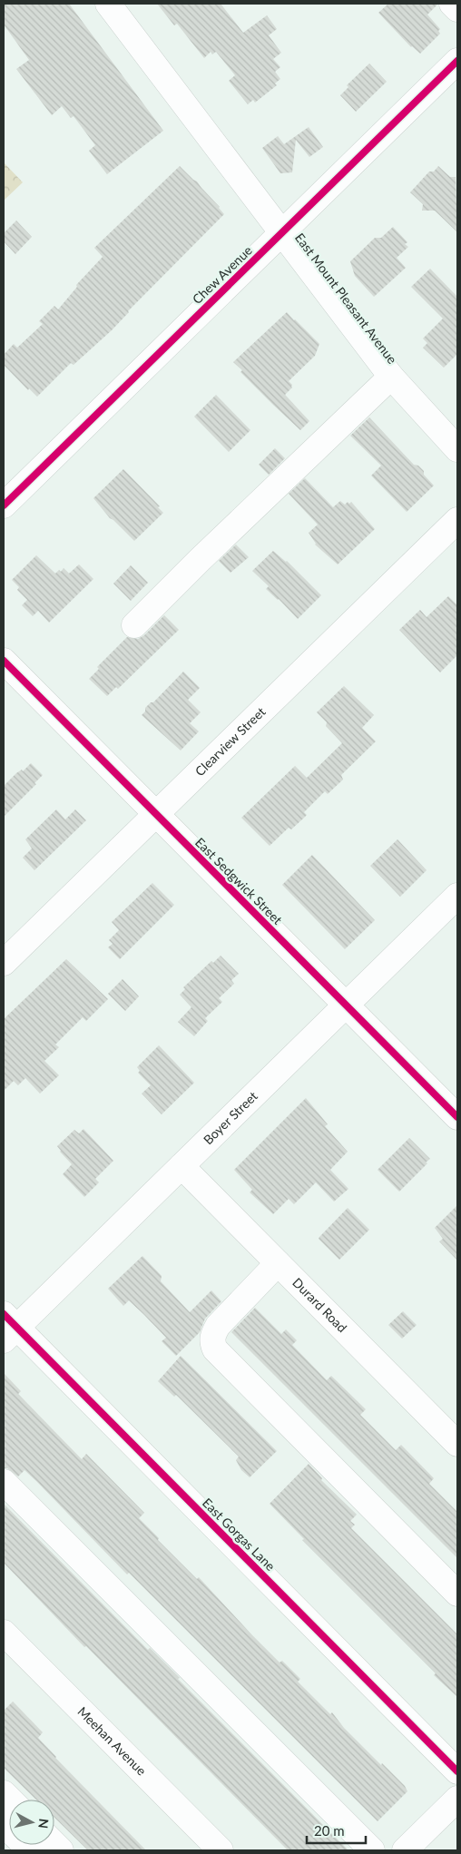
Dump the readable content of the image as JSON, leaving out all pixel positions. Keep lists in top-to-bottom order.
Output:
{
  "streets": {
    "street": [
      "Chew Avenue",
      "East Mount Pleasant Avenue",
      "Clearview Street",
      "East Sedgwick Street",
      "Boyer Street",
      "Durard Road",
      "East Gorgas Lane",
      "Meehan Avenue"
    ]
  },
  "crossings": [
    ["Chew Avenue", "East Mount Pleasant Avenue"],
    ["Clearview Street", "East Sedgwick Street"],
    ["East Sedgwick Street", "Boyer Street"],
    ["Boyer Street", "Durard Road"],
    ["Boyer Street", "East Gorgas Lane"]
  ],
  "scale_bar": "20 m",
  "north": "right"
}
